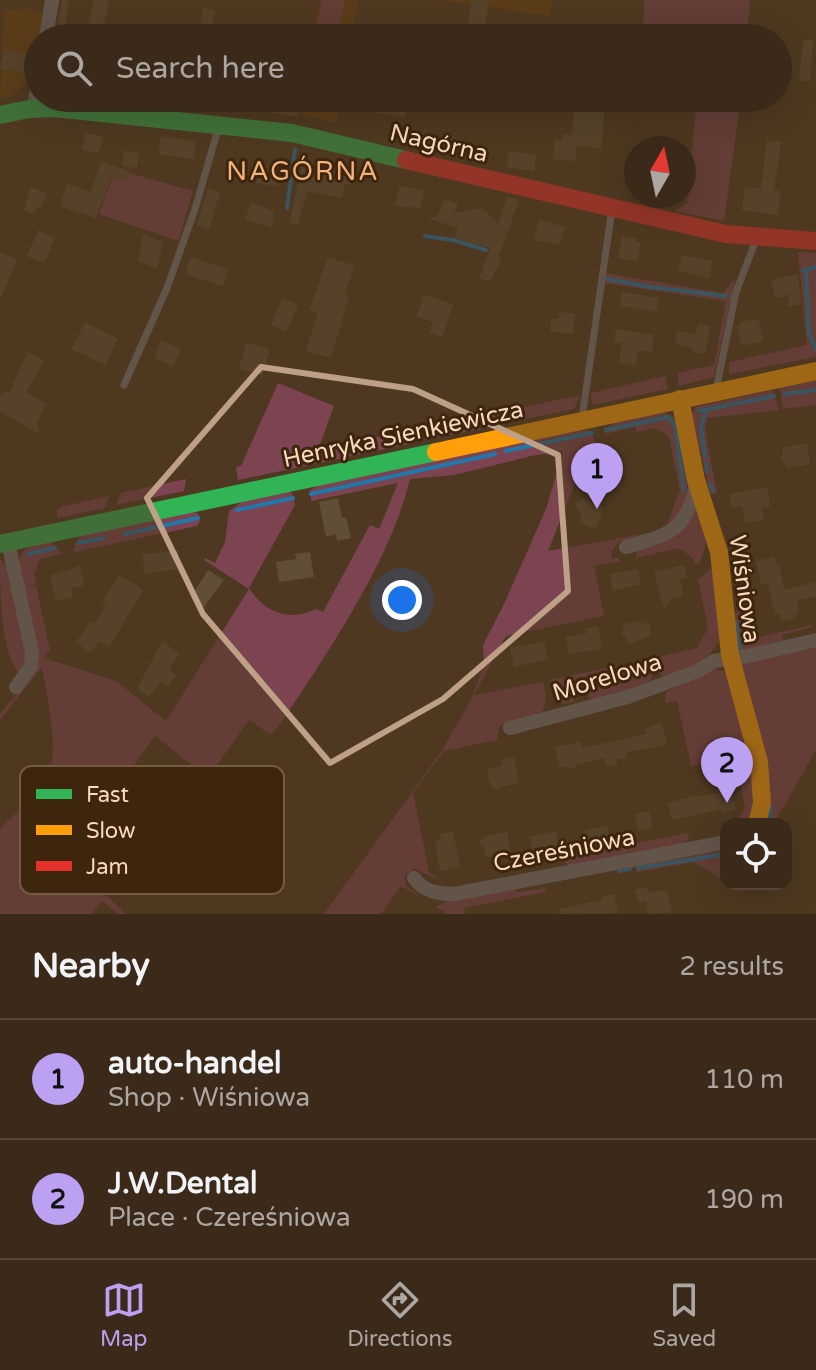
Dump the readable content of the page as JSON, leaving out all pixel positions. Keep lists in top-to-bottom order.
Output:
{
  "streets": {
    "street": [
      "Nagórna",
      "Henryka Sienkiewicza",
      "Wiśniowa",
      "Morelowa",
      "Czereśniowa"
    ]
  },
  "crossings": [
    ["Henryka Sienkiewicza", "Wiśniowa"],
    ["Wiśniowa", "Morelowa"]
  ],
  "districts": ["NAGÓRNA"],
  "legend": ["Fast", "Slow", "Jam"],
  "north": "top",
  "page": {
    "search": "Search here",
    "pins": ["1", "2"],
    "heading": ["Nearby", "2 results"],
    "list": [
      {
        "mark": "1",
        "name": "auto-handel",
        "note": "Shop · Wiśniowa",
        "value": "110 m"
      },
      {
        "mark": "2",
        "name": "J.W.Dental",
        "note": "Place · Czereśniowa",
        "value": "190 m"
      }
    ],
    "nav": ["Map", "Directions", "Saved"]
  }
}
